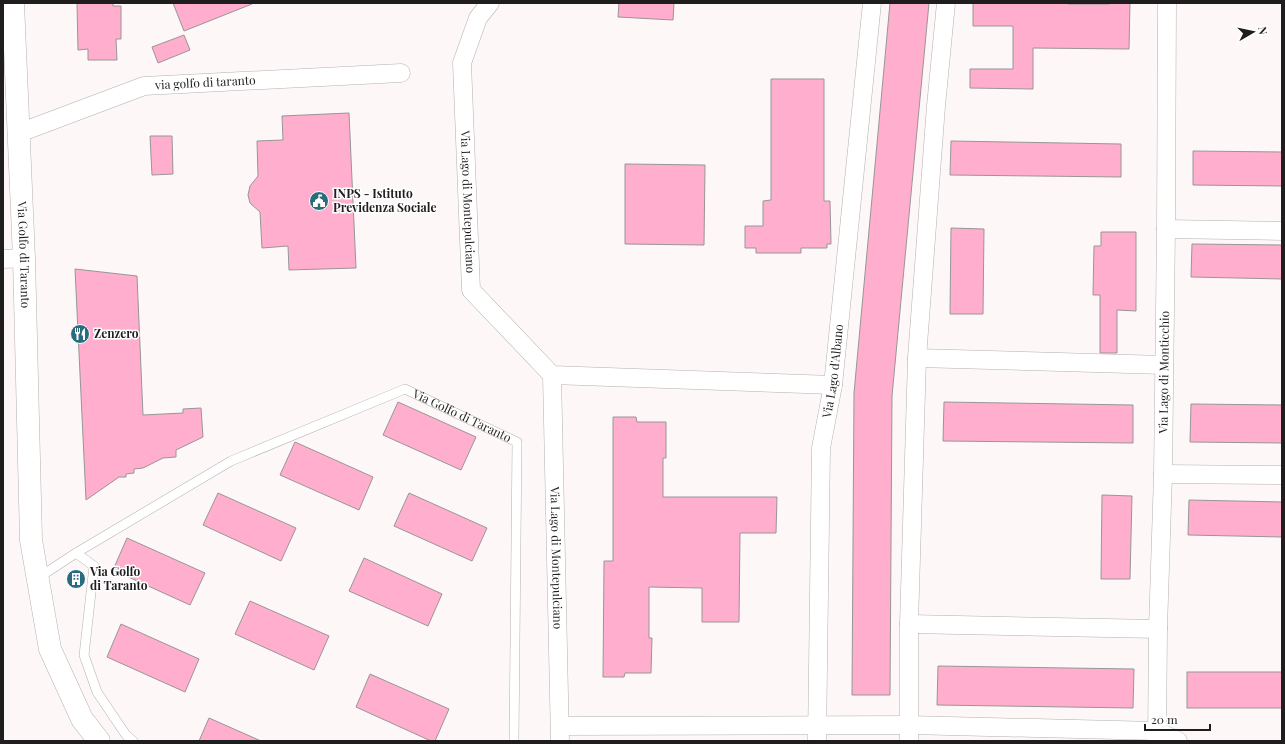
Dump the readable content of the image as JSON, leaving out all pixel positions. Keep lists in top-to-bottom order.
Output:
{
  "streets": {
    "street": [
      "via golfo di taranto",
      "Via Lago di Montepulciano",
      "Via Golfo di Taranto",
      "Via Lago d'Albano",
      "Via Lago di Monticchio"
    ]
  },
  "crossings": [
    ["via golfo di taranto", "Via Golfo di Taranto"]
  ],
  "places": {
    "public building": ["INPS - Istituto Previdenza Sociale"],
    "restaurant": ["Zenzero"],
    "building": ["Via Golfo di Taranto"]
  },
  "scale_bar": "20 m",
  "north": "right"
}
